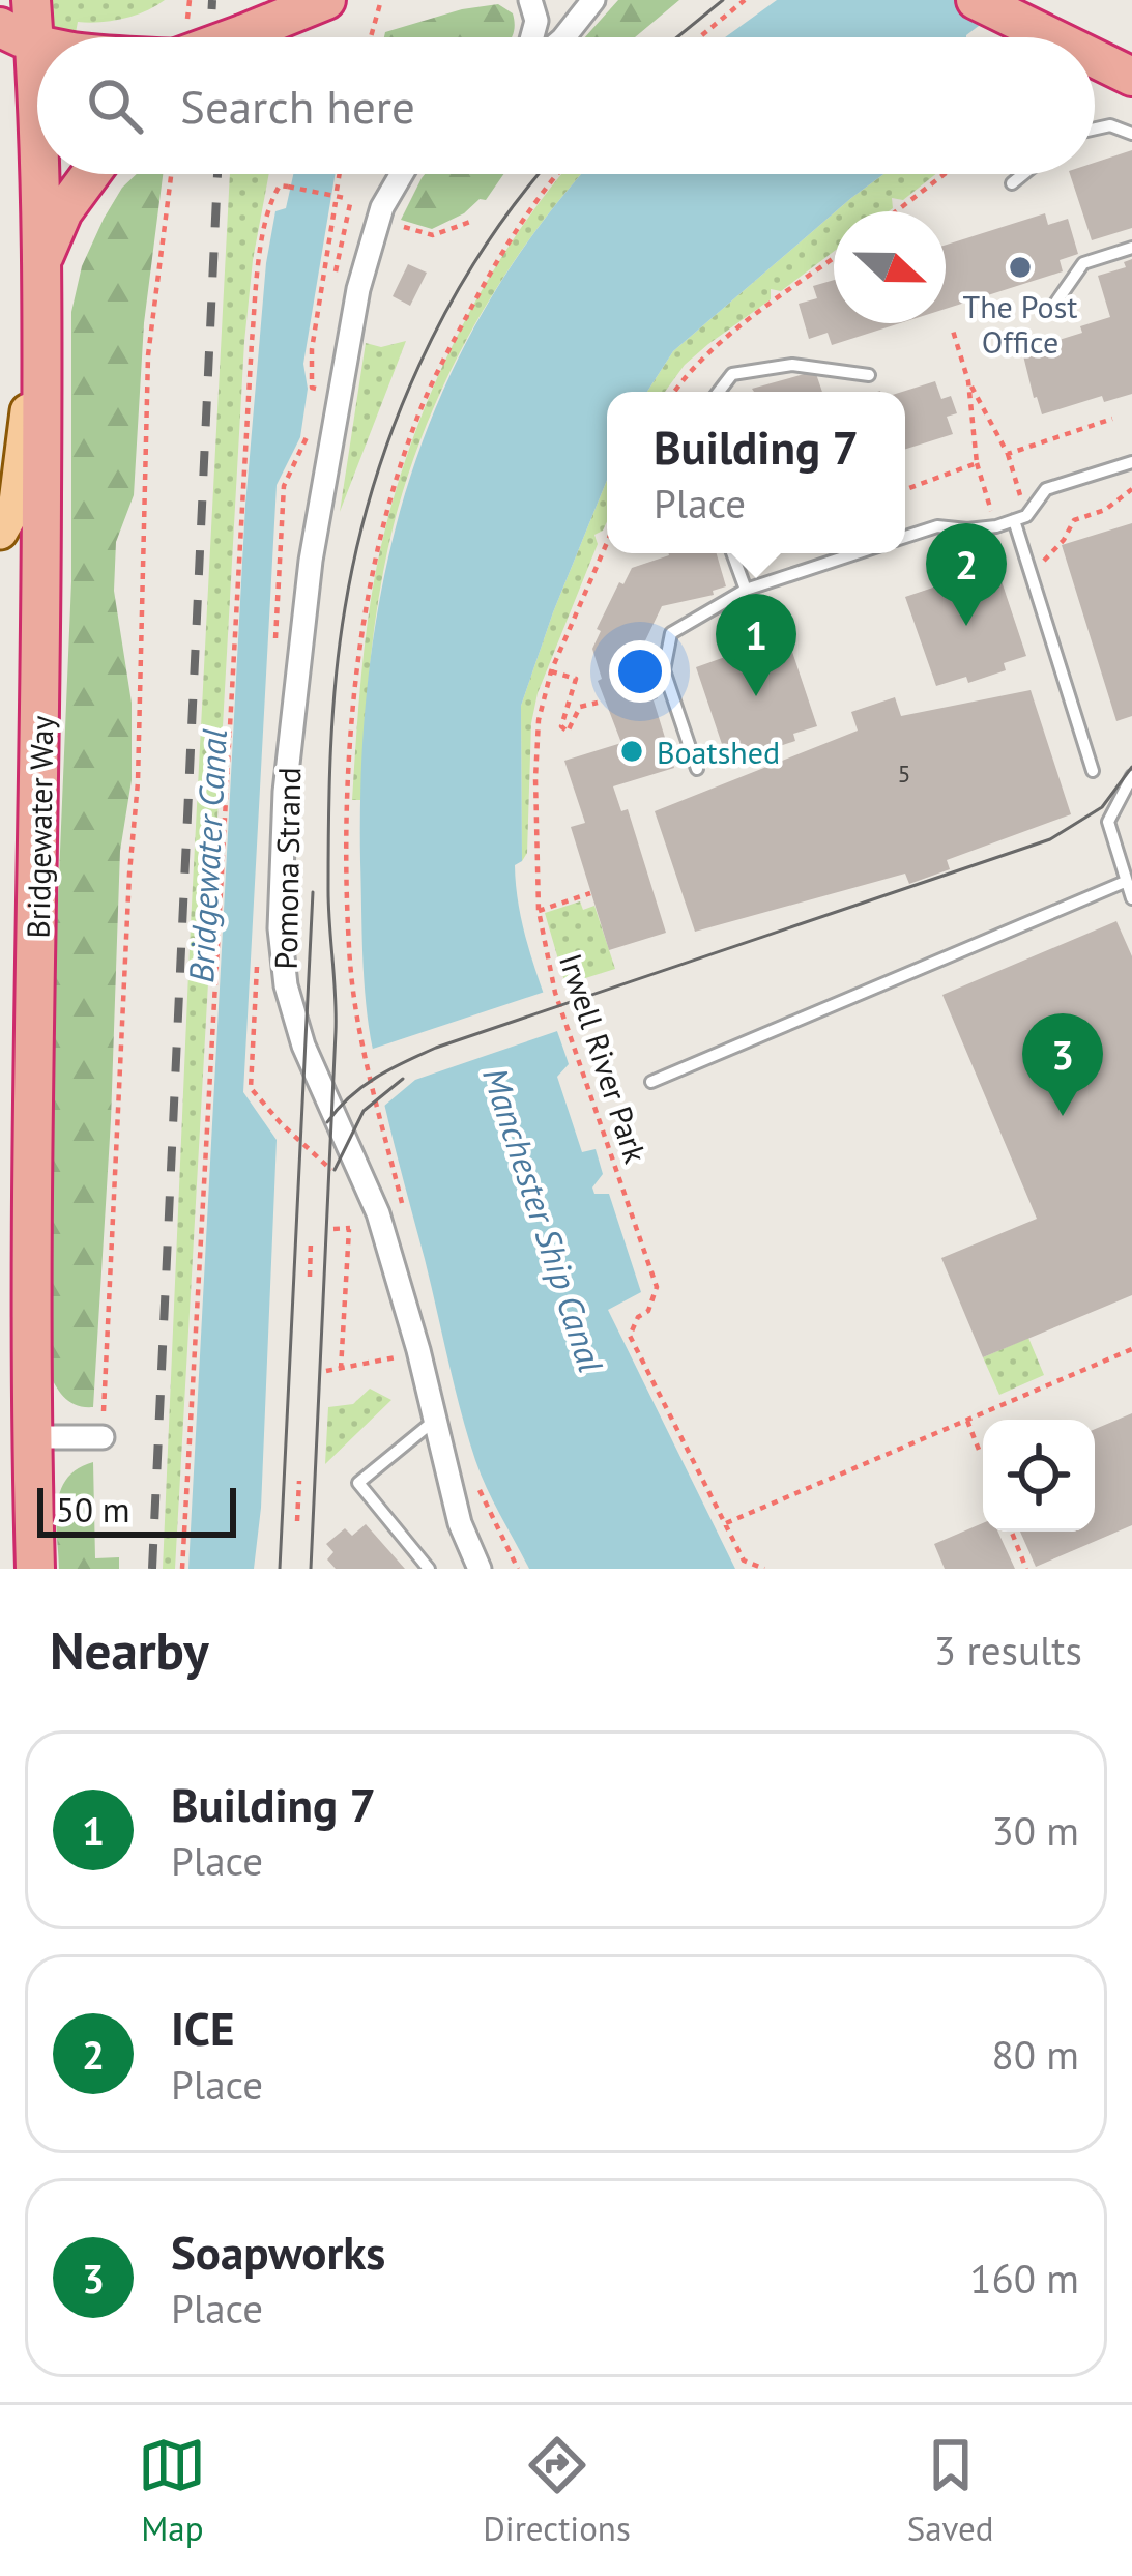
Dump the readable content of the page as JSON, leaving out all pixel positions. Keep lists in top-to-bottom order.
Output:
{
  "streets": {
    "highway": ["Bridgewater Way"],
    "street": ["Pomona Strand"],
    "path": ["Irwell River Park"]
  },
  "water": ["Bridgewater Canal", "Manchester Ship Canal"],
  "places": ["The Post Office", "Boatshed"],
  "house_numbers": ["5"],
  "scale_bar": "50 m",
  "north": "right",
  "page": {
    "search": "Search here",
    "popup": ["Building 7", "Place"],
    "pins": ["2", "1", "3"],
    "scale": "50 m",
    "heading": ["Nearby", "3 results"],
    "list": [
      {
        "mark": "1",
        "name": "Building 7",
        "note": "Place",
        "value": "30 m"
      },
      {
        "mark": "2",
        "name": "ICE",
        "note": "Place",
        "value": "80 m"
      },
      {
        "mark": "3",
        "name": "Soapworks",
        "note": "Place",
        "value": "160 m"
      }
    ],
    "nav": ["Map", "Directions", "Saved"]
  }
}
